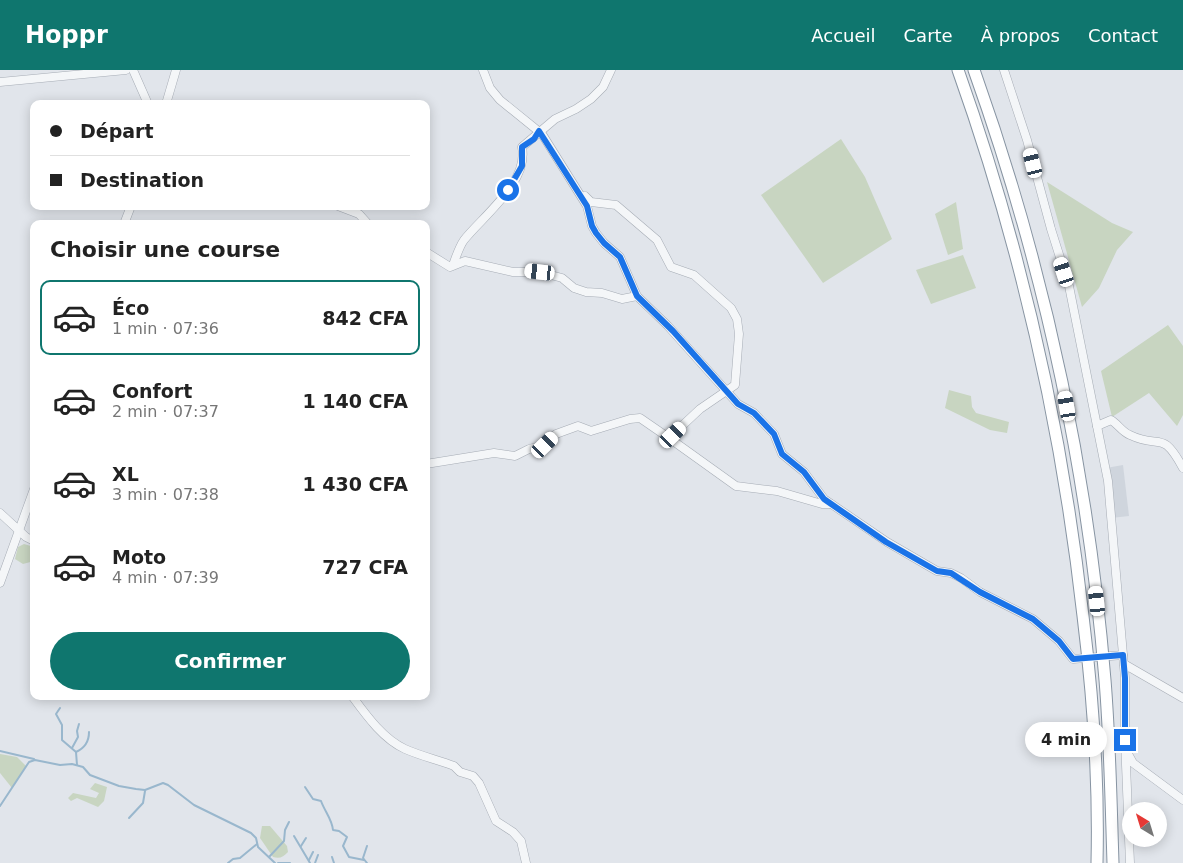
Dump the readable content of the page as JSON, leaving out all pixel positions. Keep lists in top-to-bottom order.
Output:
{
  "north": "top left",
  "page": {
    "header": "Hoppr",
    "nav": [
      "Accueil",
      "Carte",
      "À propos",
      "Contact"
    ],
    "banner": ["Départ", "Destination"],
    "heading": "Choisir une course",
    "list": [
      {
        "name": "Éco",
        "note": "1 min · 07:36",
        "value": "842 CFA"
      },
      {
        "name": "Confort",
        "note": "2 min · 07:37",
        "value": "1 140 CFA"
      },
      {
        "name": "XL",
        "note": "3 min · 07:38",
        "value": "1 430 CFA"
      },
      {
        "name": "Moto",
        "note": "4 min · 07:39",
        "value": "727 CFA"
      }
    ],
    "buttons": "Confirmer",
    "bubble": "4 min"
  }
}
